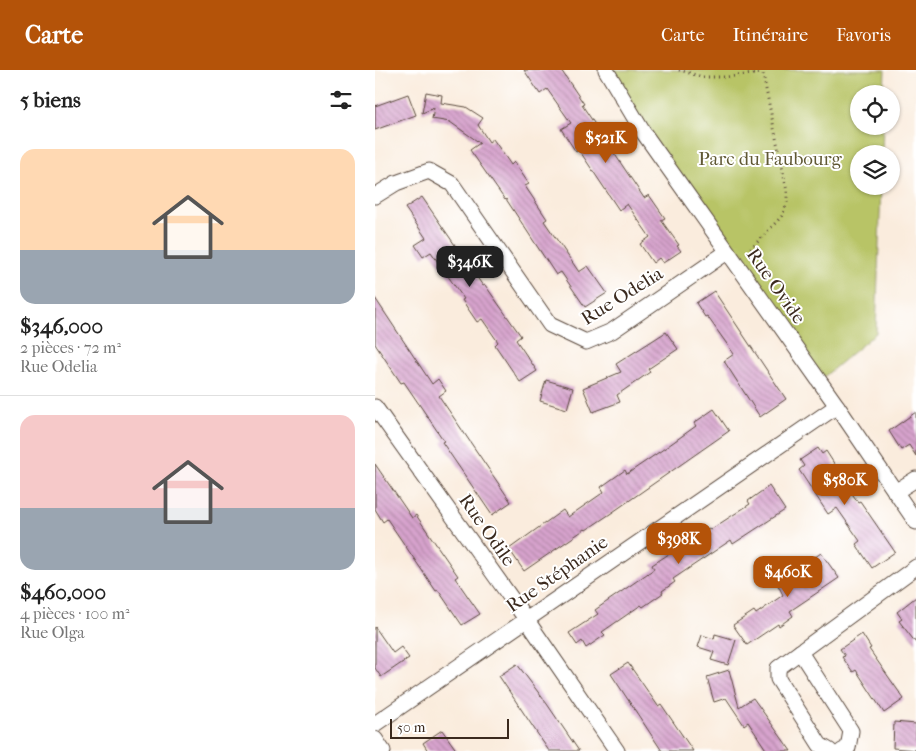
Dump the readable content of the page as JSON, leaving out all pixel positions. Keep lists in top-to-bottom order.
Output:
{
  "streets": {
    "street": [
      "Rue Ovide",
      "Rue Odelia",
      "Rue Odile",
      "Rue Stéphanie"
    ]
  },
  "crossings": [
    ["Rue Ovide", "Rue Odelia"],
    ["Rue Ovide", "Rue Stéphanie"],
    ["Rue Odile", "Rue Stéphanie"]
  ],
  "parks": ["Parc du Faubourg"],
  "scale_bar": "50 m",
  "page": {
    "header": "Carte",
    "nav": ["Carte", "Itinéraire", "Favoris"],
    "heading": "5 biens",
    "price": [
      "$521K",
      "$346K",
      "$580K",
      "$398K",
      "$460K"
    ],
    "list": [
      {
        "name": "$346,000",
        "note": "2 pièces · 72 m² · Rue Odelia"
      },
      {
        "name": "$460,000",
        "note": "4 pièces · 100 m² · Rue Olga"
      }
    ],
    "scale": "50 m"
  }
}
